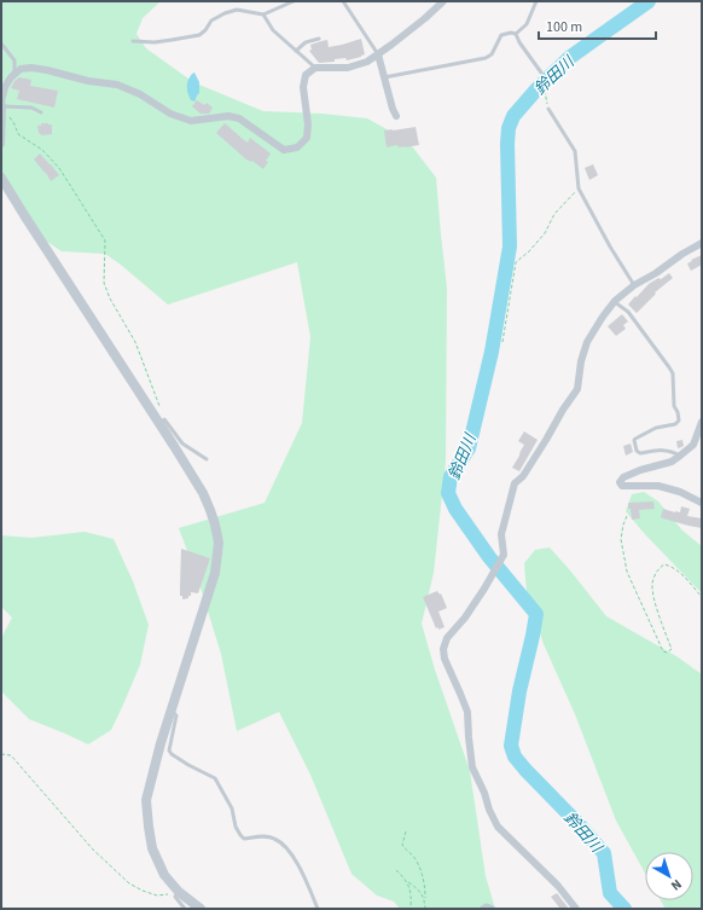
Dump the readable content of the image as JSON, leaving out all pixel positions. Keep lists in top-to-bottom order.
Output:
{
  "water": ["鈴田川"],
  "scale_bar": "100 m",
  "north": "bottom right"
}
